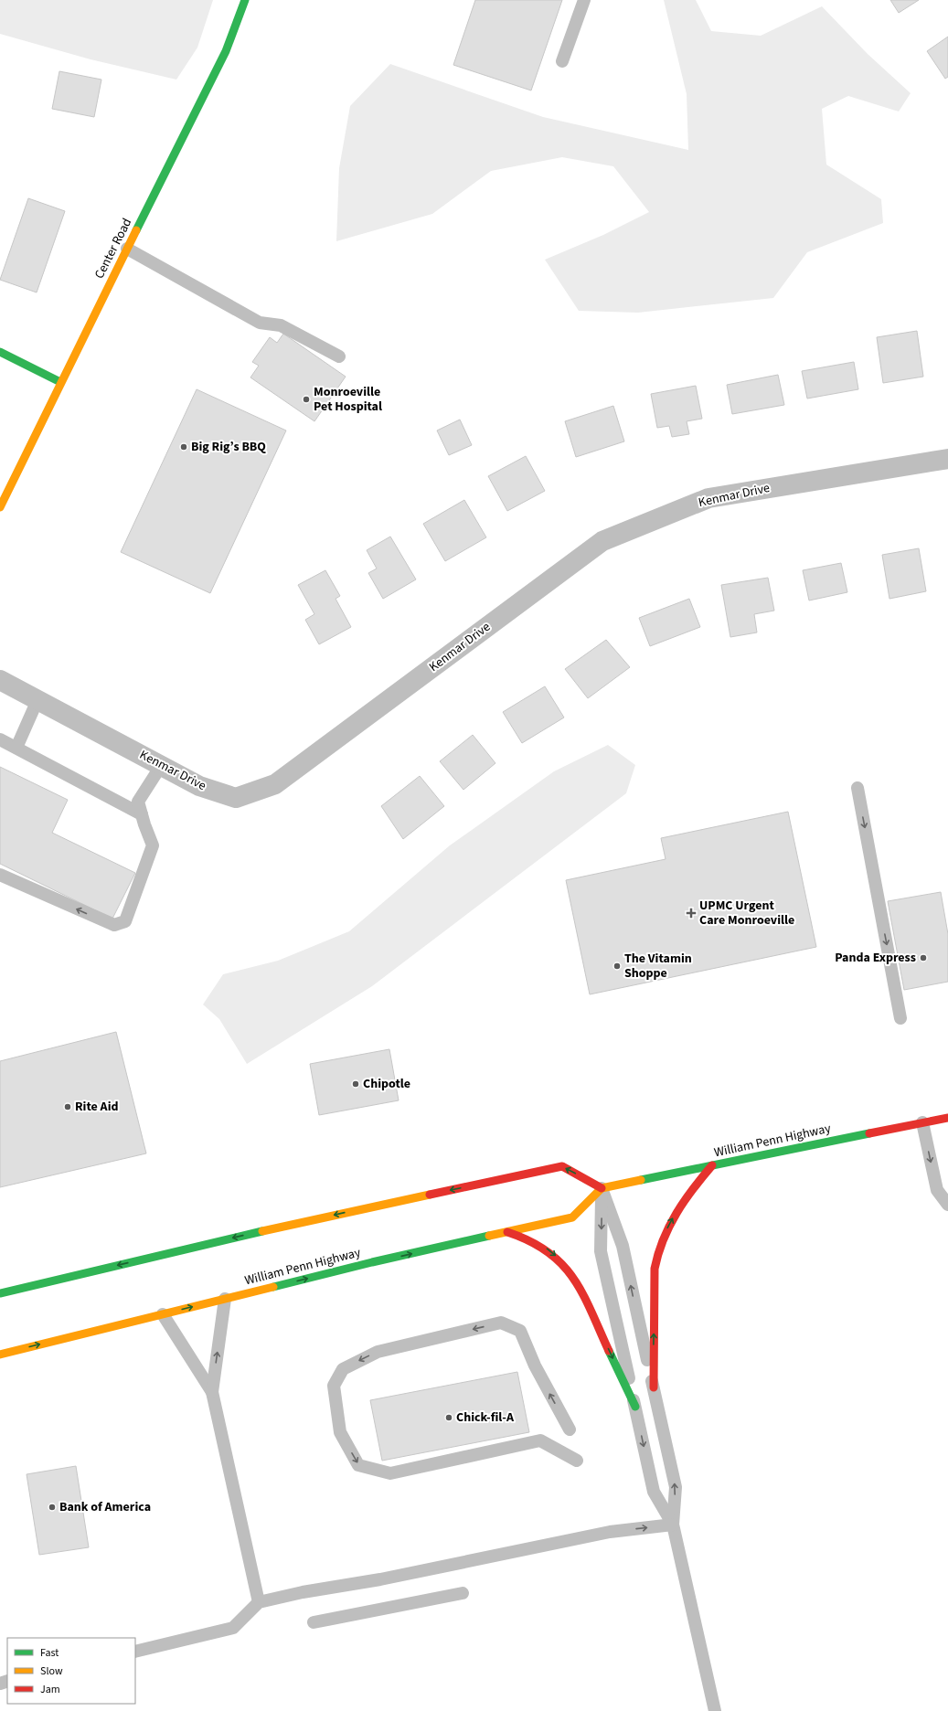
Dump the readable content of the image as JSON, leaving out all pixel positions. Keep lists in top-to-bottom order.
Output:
{
  "streets": {
    "main road": ["Center Road", "William Penn Highway"],
    "street": ["Kenmar Drive"]
  },
  "places": {
    "other": [
      "Monroeville Pet Hospital",
      "Big Rig’s BBQ",
      "Panda Express",
      "The Vitamin Shoppe",
      "Chipotle",
      "Rite Aid",
      "Chick-fil-A",
      "Bank of America"
    ],
    "health": ["UPMC Urgent Care Monroeville"]
  },
  "legend": ["Fast", "Slow", "Jam"]
}
